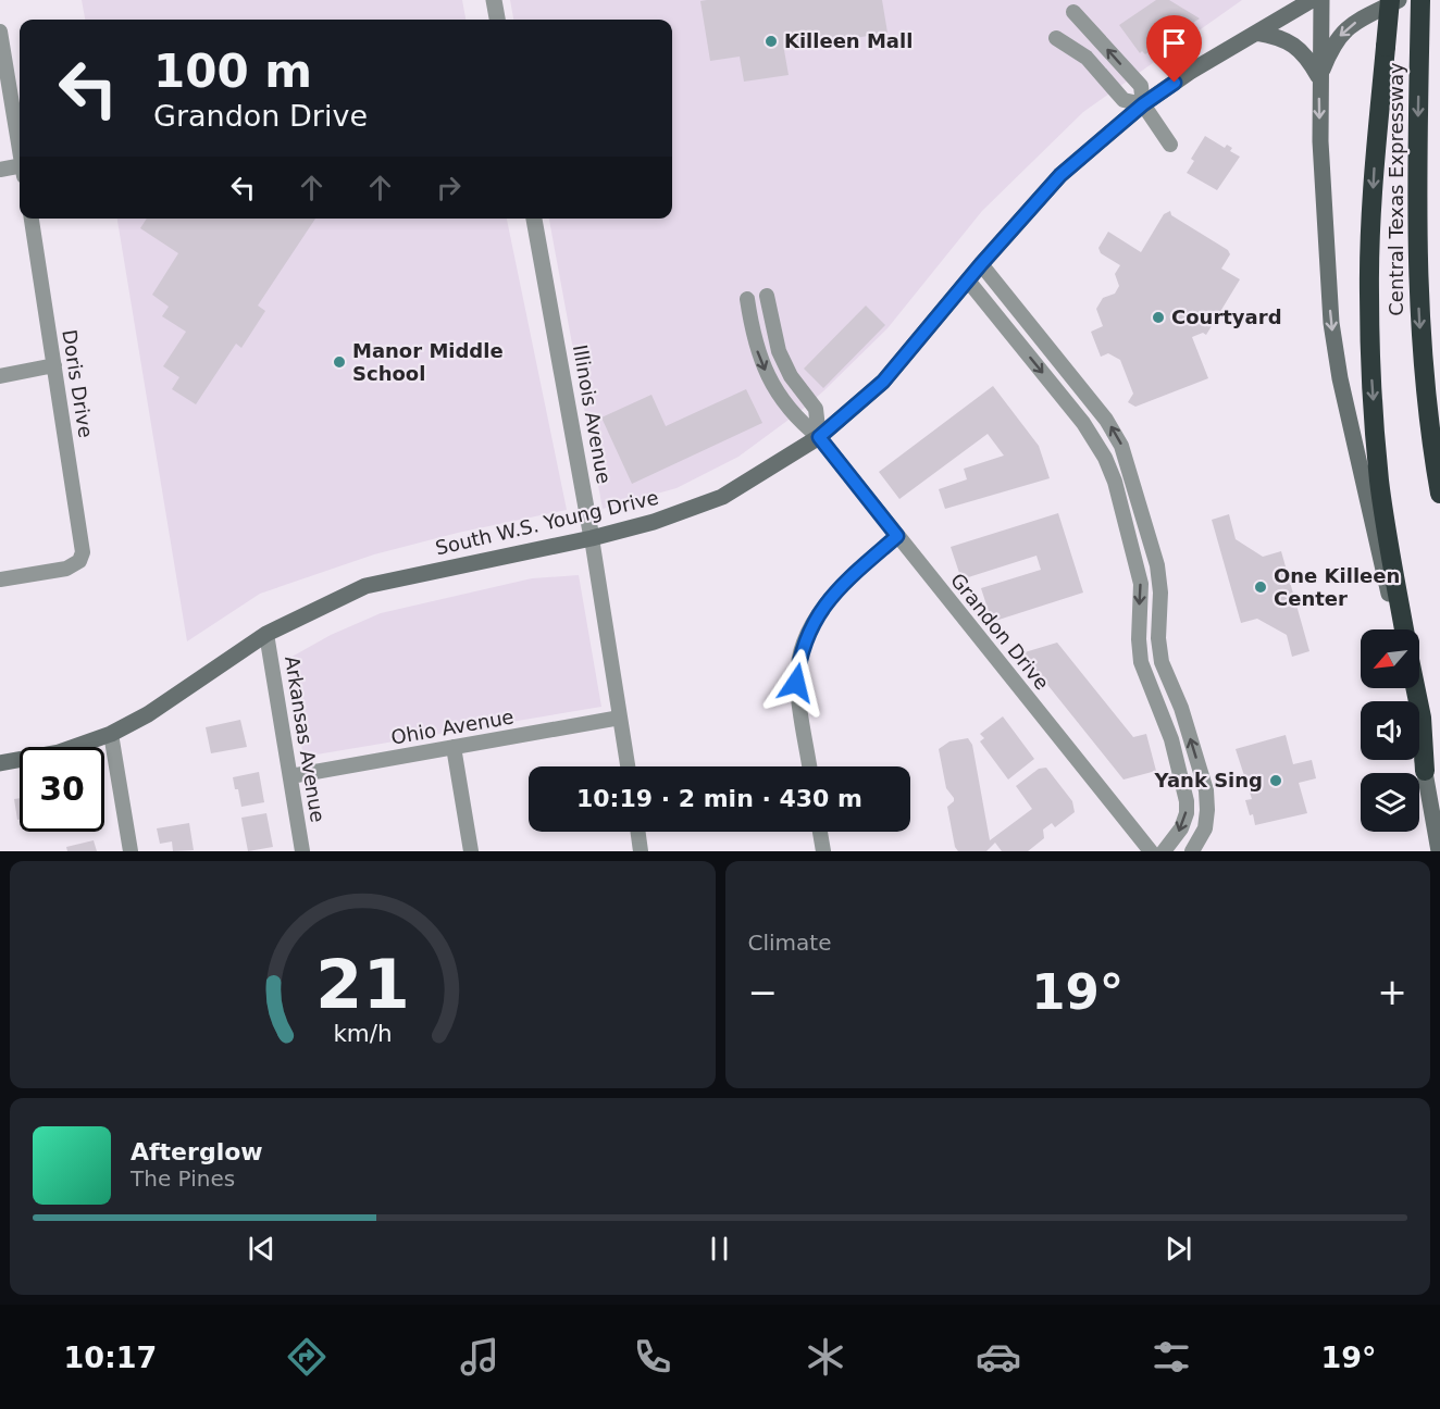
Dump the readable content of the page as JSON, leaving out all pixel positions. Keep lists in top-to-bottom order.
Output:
{
  "streets": {
    "highway": ["Central Texas Expressway"],
    "main road": ["South W.S. Young Drive"],
    "street": [
      "Doris Drive",
      "Illinois Avenue",
      "Grandon Drive",
      "Ohio Avenue",
      "Arkansas Avenue"
    ]
  },
  "crossings": [
    ["Illinois Avenue", "South W.S. Young Drive"],
    ["Illinois Avenue", "Ohio Avenue"],
    ["South W.S. Young Drive", "Grandon Drive"],
    ["South W.S. Young Drive", "Arkansas Avenue"],
    ["Ohio Avenue", "Arkansas Avenue"]
  ],
  "places": [
    "Killeen Mall",
    "Courtyard",
    "Manor Middle School",
    "One Killeen Center",
    "Yank Sing"
  ],
  "north": "bottom left",
  "page": {
    "turn": ["100 m", "Grandon Drive"],
    "limit": "30",
    "trip": "10:19 · 2 min · 430 m",
    "tile": "Climate",
    "heat": ["−", "19°", "+"],
    "song": ["Afterglow", "The Pines"],
    "tabs": ["10:17", "19°"],
    "gauge": ["21", "km/h"]
  }
}
